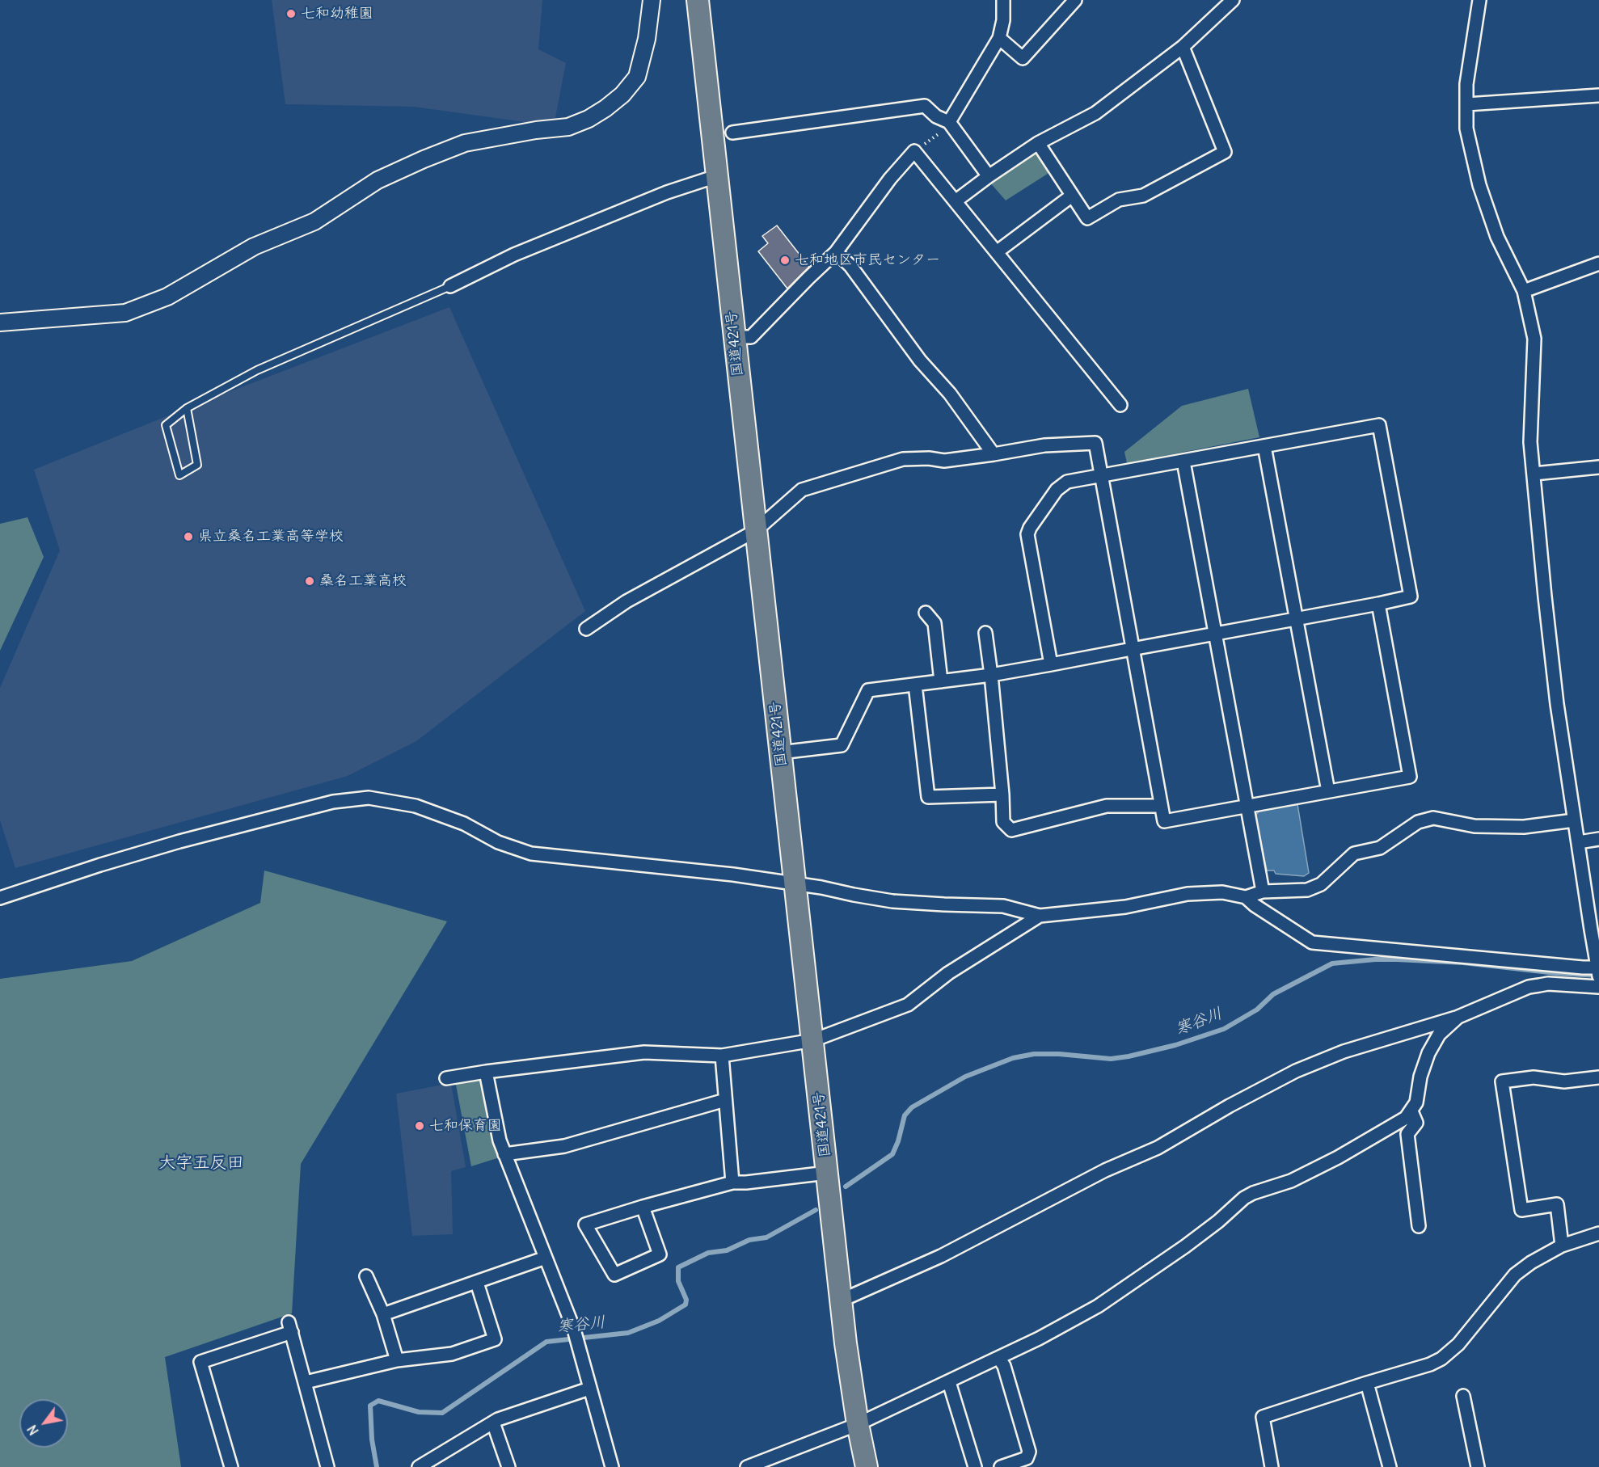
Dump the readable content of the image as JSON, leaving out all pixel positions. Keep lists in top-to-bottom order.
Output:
{
  "streets": {
    "highway": ["国道421号"]
  },
  "districts": ["大字五反田"],
  "water": ["寒谷川"],
  "places": [
    "七和幼稚園",
    "七和地区市民センター",
    "県立桑名工業高等学校",
    "桑名工業高校",
    "七和保育園"
  ],
  "north": "bottom left"
}
